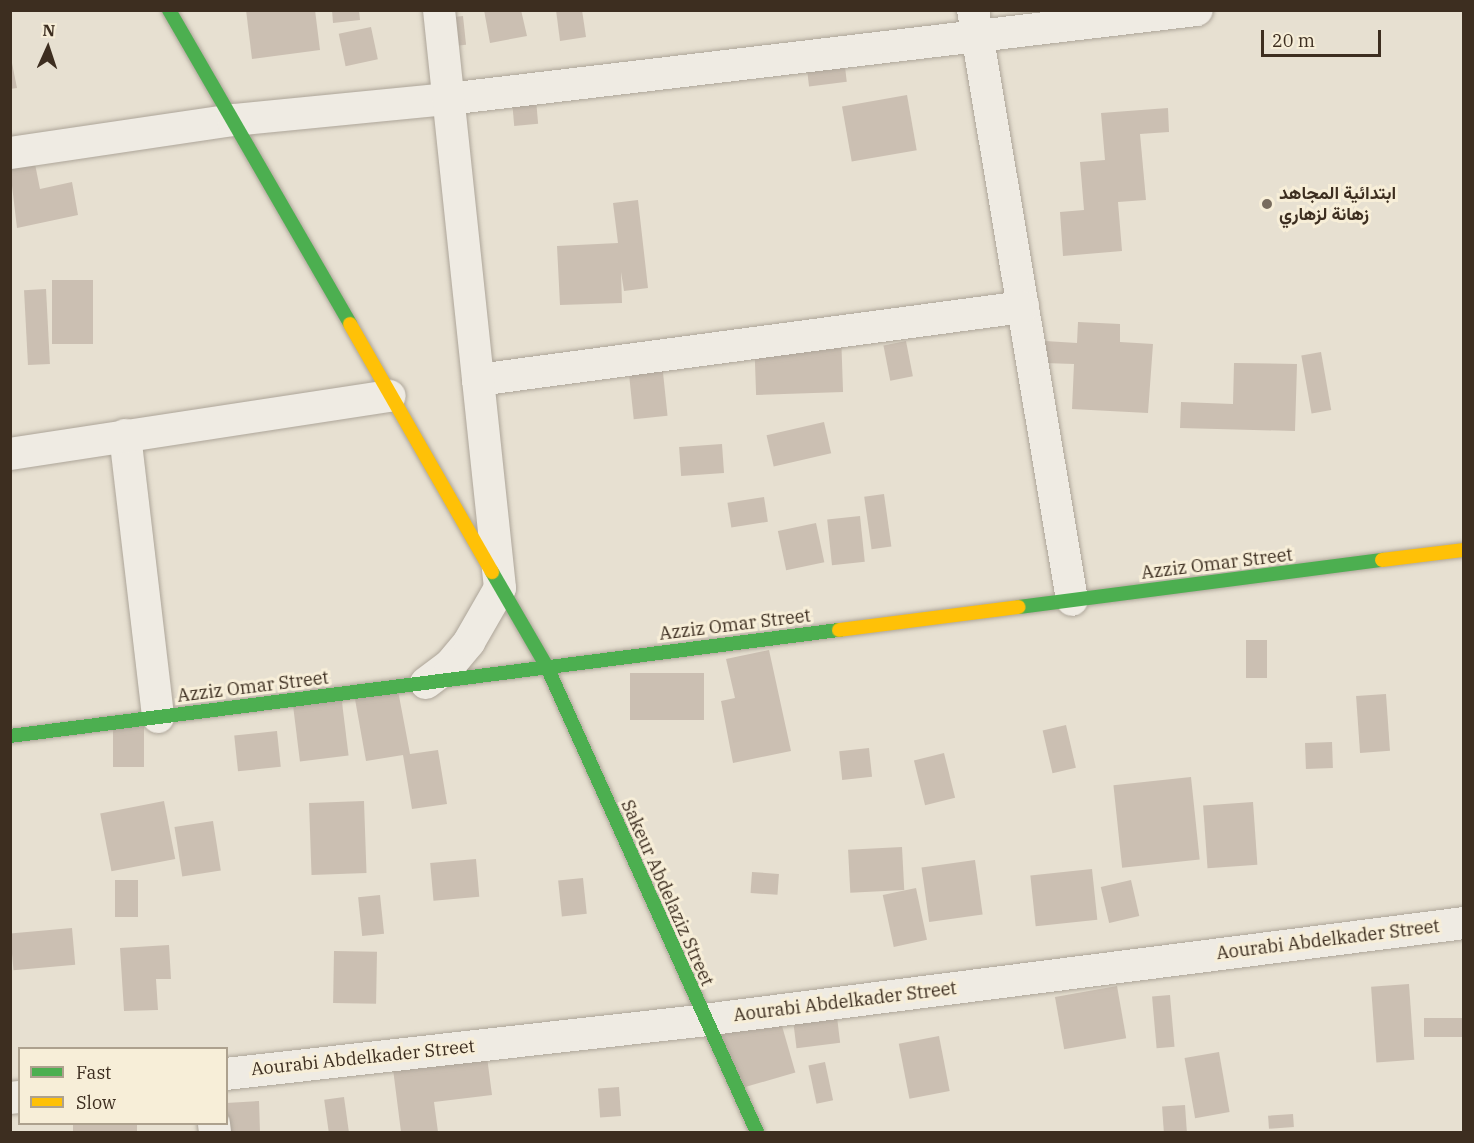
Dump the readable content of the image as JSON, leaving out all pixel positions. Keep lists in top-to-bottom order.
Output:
{
  "streets": {
    "street": ["Azziz Omar Street", "Sakeur Abdelaziz Street", "Aourabi Abdelkader Street"]
  },
  "crossings": [
    ["Azziz Omar Street", "Sakeur Abdelaziz Street"],
    ["Sakeur Abdelaziz Street", "Aourabi Abdelkader Street"]
  ],
  "places": ["ابتدائية المجاهد زهانة لزهاري"],
  "legend": ["Fast", "Slow"],
  "scale_bar": "20 m",
  "north": "top"
}
